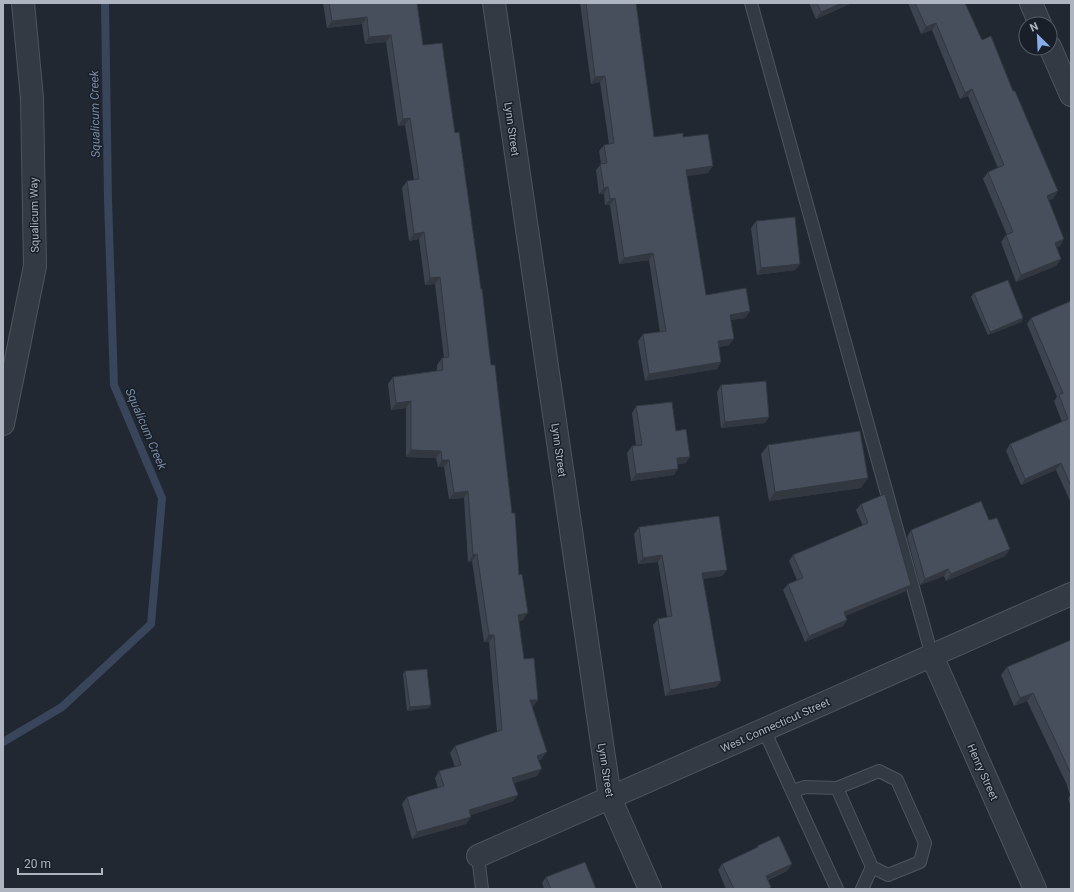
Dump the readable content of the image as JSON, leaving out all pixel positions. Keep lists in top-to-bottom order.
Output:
{
  "streets": {
    "street": [
      "Lynn Street",
      "Squalicum Way",
      "West Connecticut Street",
      "Henry Street"
    ]
  },
  "crossings": [
    ["Lynn Street", "West Connecticut Street"],
    ["West Connecticut Street", "Henry Street"]
  ],
  "water": ["Squalicum Creek"],
  "scale_bar": "20 m",
  "north": "top left"
}
